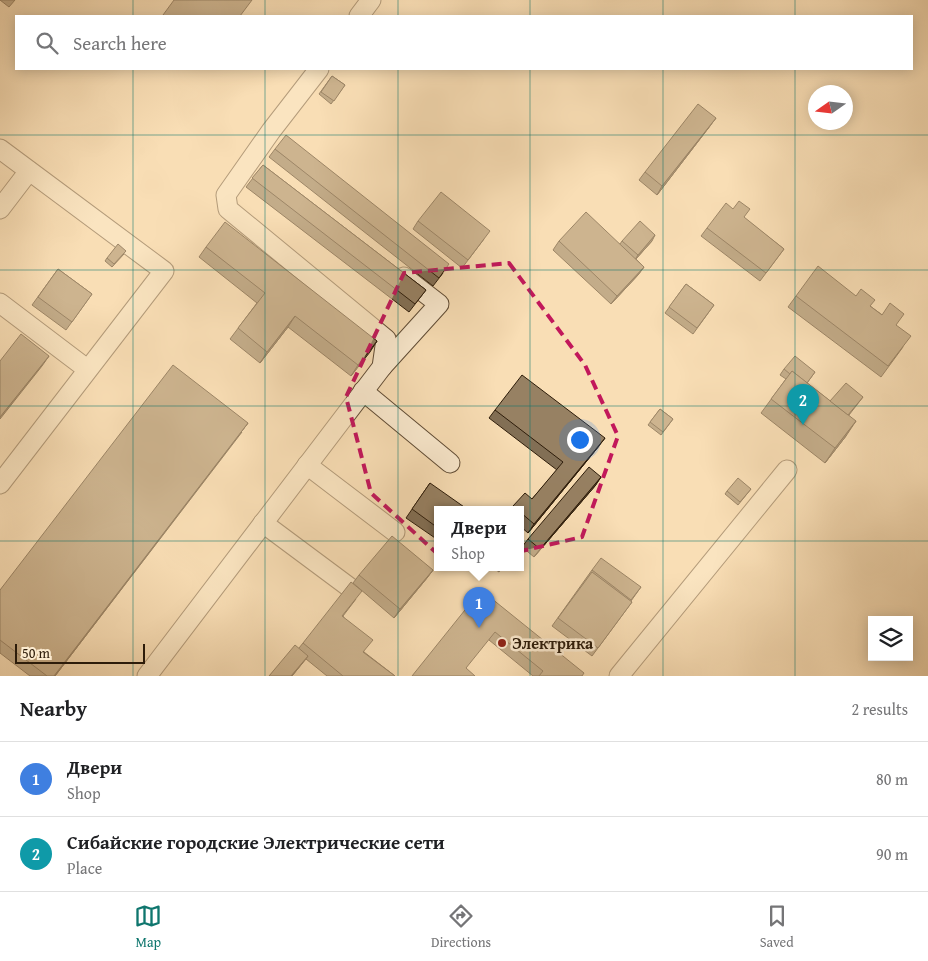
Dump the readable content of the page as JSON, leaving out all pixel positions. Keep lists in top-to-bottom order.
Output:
{
  "places": ["Электрика"],
  "scale_bar": "50 m",
  "north": "left",
  "page": {
    "search": "Search here",
    "pins": ["2", "1"],
    "popup": ["Двери", "Shop"],
    "scale": "50 m",
    "heading": ["Nearby", "2 results"],
    "list": [
      {
        "mark": "1",
        "name": "Двери",
        "note": "Shop",
        "value": "80 m"
      },
      {
        "mark": "2",
        "name": "Сибайские городские Электрические сети",
        "note": "Place",
        "value": "90 m"
      }
    ],
    "nav": ["Map", "Directions", "Saved"]
  }
}
